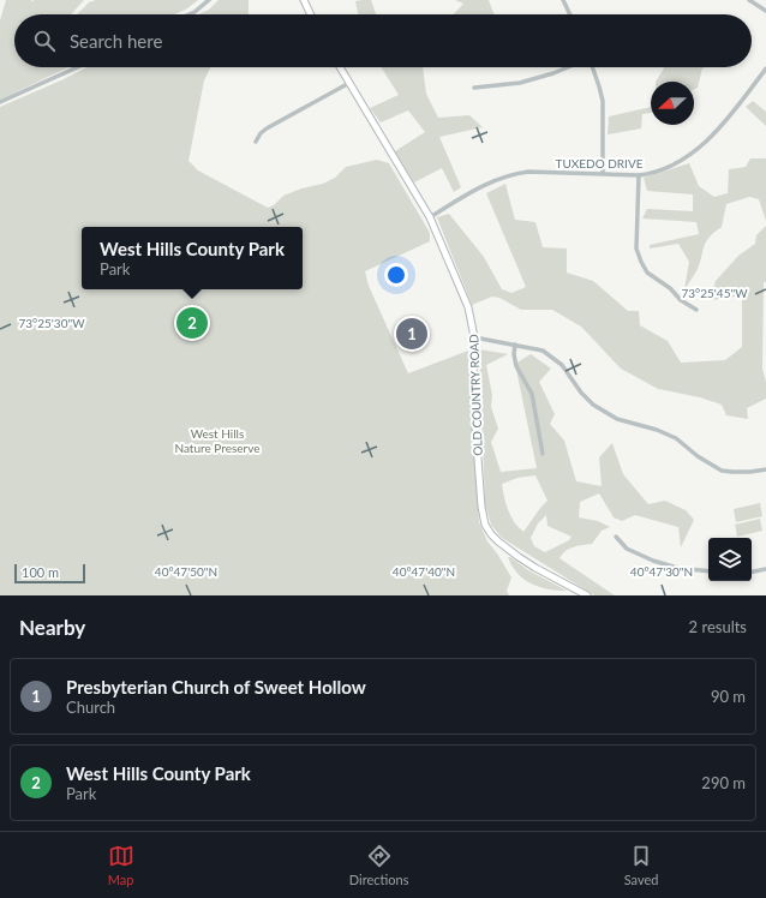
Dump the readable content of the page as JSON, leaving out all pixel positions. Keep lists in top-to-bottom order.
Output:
{
  "streets": {
    "main road": ["OLD COUNTRY ROAD"],
    "street": ["TUXEDO DRIVE"]
  },
  "crossings": [
    ["TUXEDO DRIVE", "OLD COUNTRY ROAD"]
  ],
  "parks": ["West Hills Nature Preserve"],
  "scale_bar": "100 m",
  "north": "left",
  "page": {
    "search": "Search here",
    "popup": ["West Hills County Park", "Park"],
    "pins": ["2", "1"],
    "scale": "100 m",
    "heading": ["Nearby", "2 results"],
    "list": [
      {
        "mark": "1",
        "name": "Presbyterian Church of Sweet Hollow",
        "note": "Church",
        "value": "90 m"
      },
      {
        "mark": "2",
        "name": "West Hills County Park",
        "note": "Park",
        "value": "290 m"
      }
    ],
    "nav": ["Map", "Directions", "Saved"]
  },
  "coordinates": [
    "73°25'45\"W",
    "73°25'30\"W",
    "40°47'50\"N",
    "40°47'40\"N",
    "40°47'30\"N"
  ]
}
